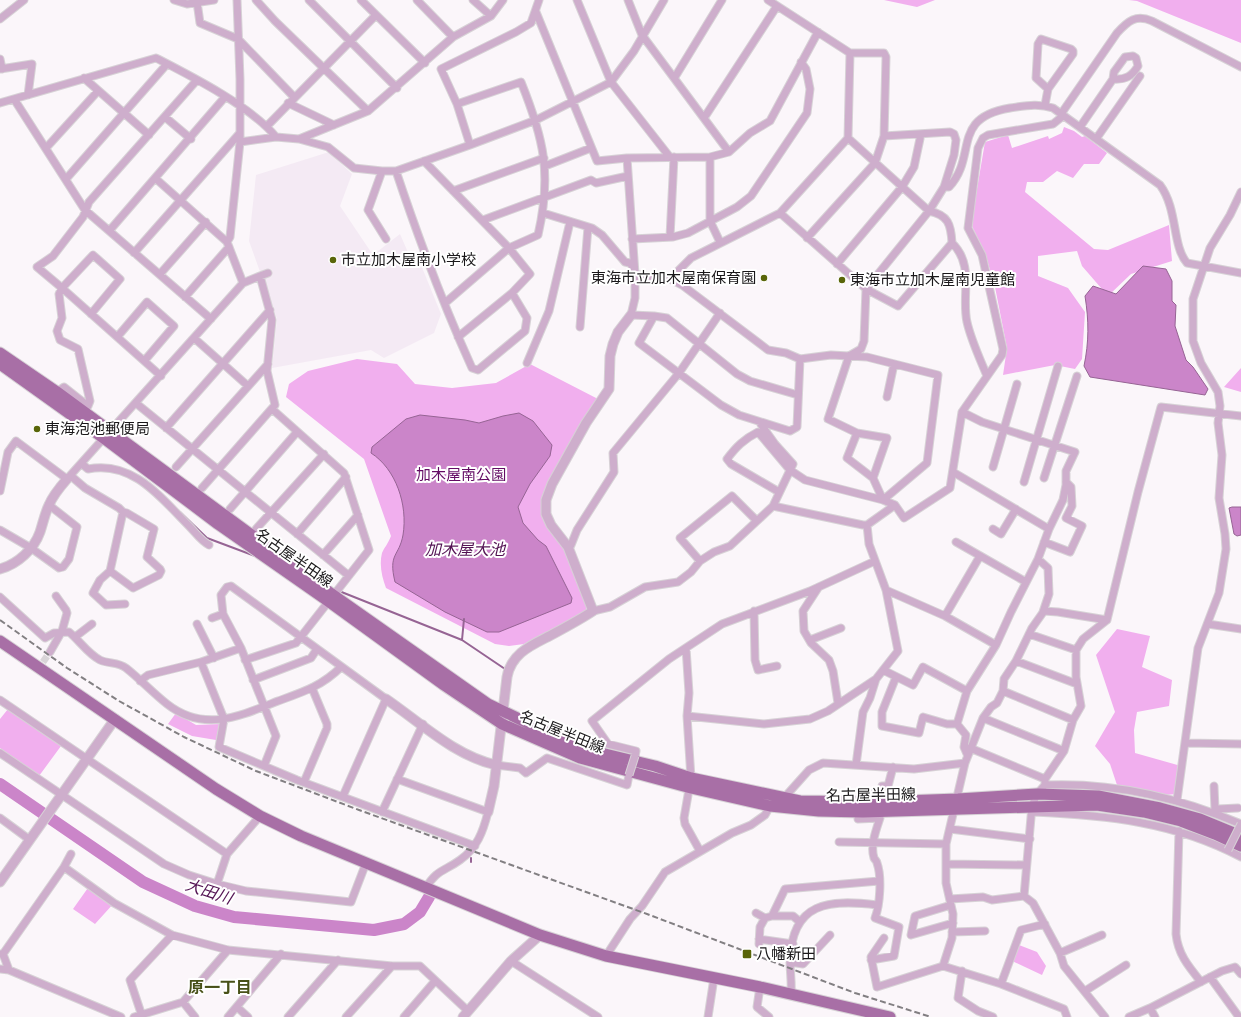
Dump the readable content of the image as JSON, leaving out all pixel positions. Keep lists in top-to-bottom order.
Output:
{
  "streets": {
    "main road": ["名古屋半田線"]
  },
  "districts": ["原一丁目"],
  "water": ["加木屋大池", "大田川"],
  "parks": ["加木屋南公園"],
  "places": {
    "other": [
      "市立加木屋南小学校",
      "東海市立加木屋南保育園",
      "東海市立加木屋南児童館",
      "東海泡池郵便局"
    ],
    "transit": ["八幡新田"]
  }
}
